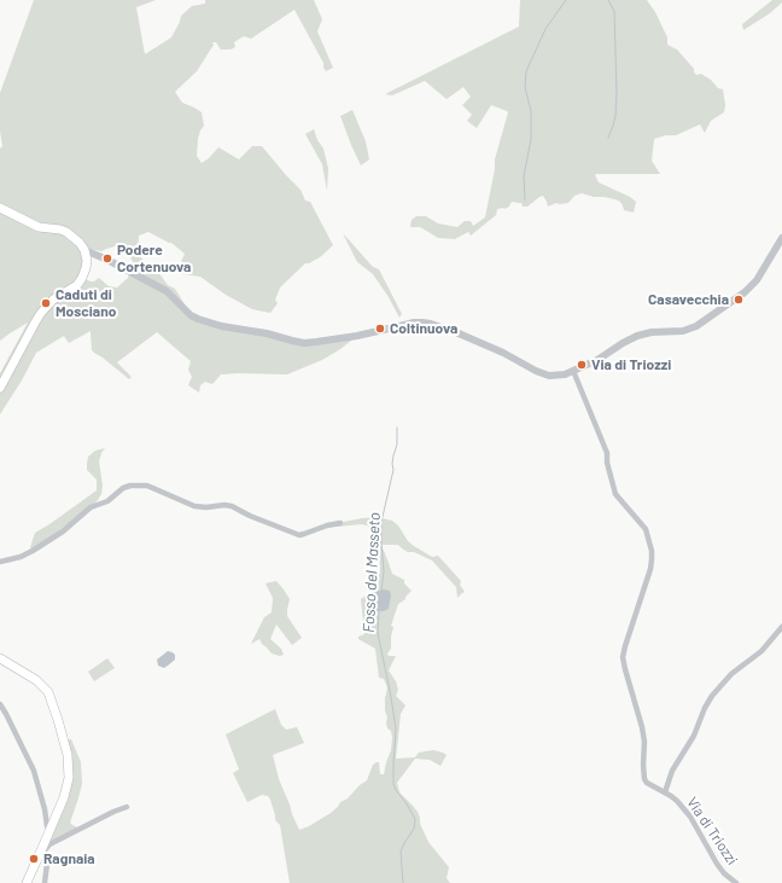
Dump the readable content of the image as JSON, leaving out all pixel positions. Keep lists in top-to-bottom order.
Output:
{
  "streets": {
    "street": ["Via di Triozzi"]
  },
  "water": ["Fosso del Masseto"],
  "places": [
    "Podere Cortenuova",
    "Casavecchia",
    "Caduti di Mosciano",
    "Coltinuova",
    "Via di Triozzi",
    "Ragnaia"
  ]
}
